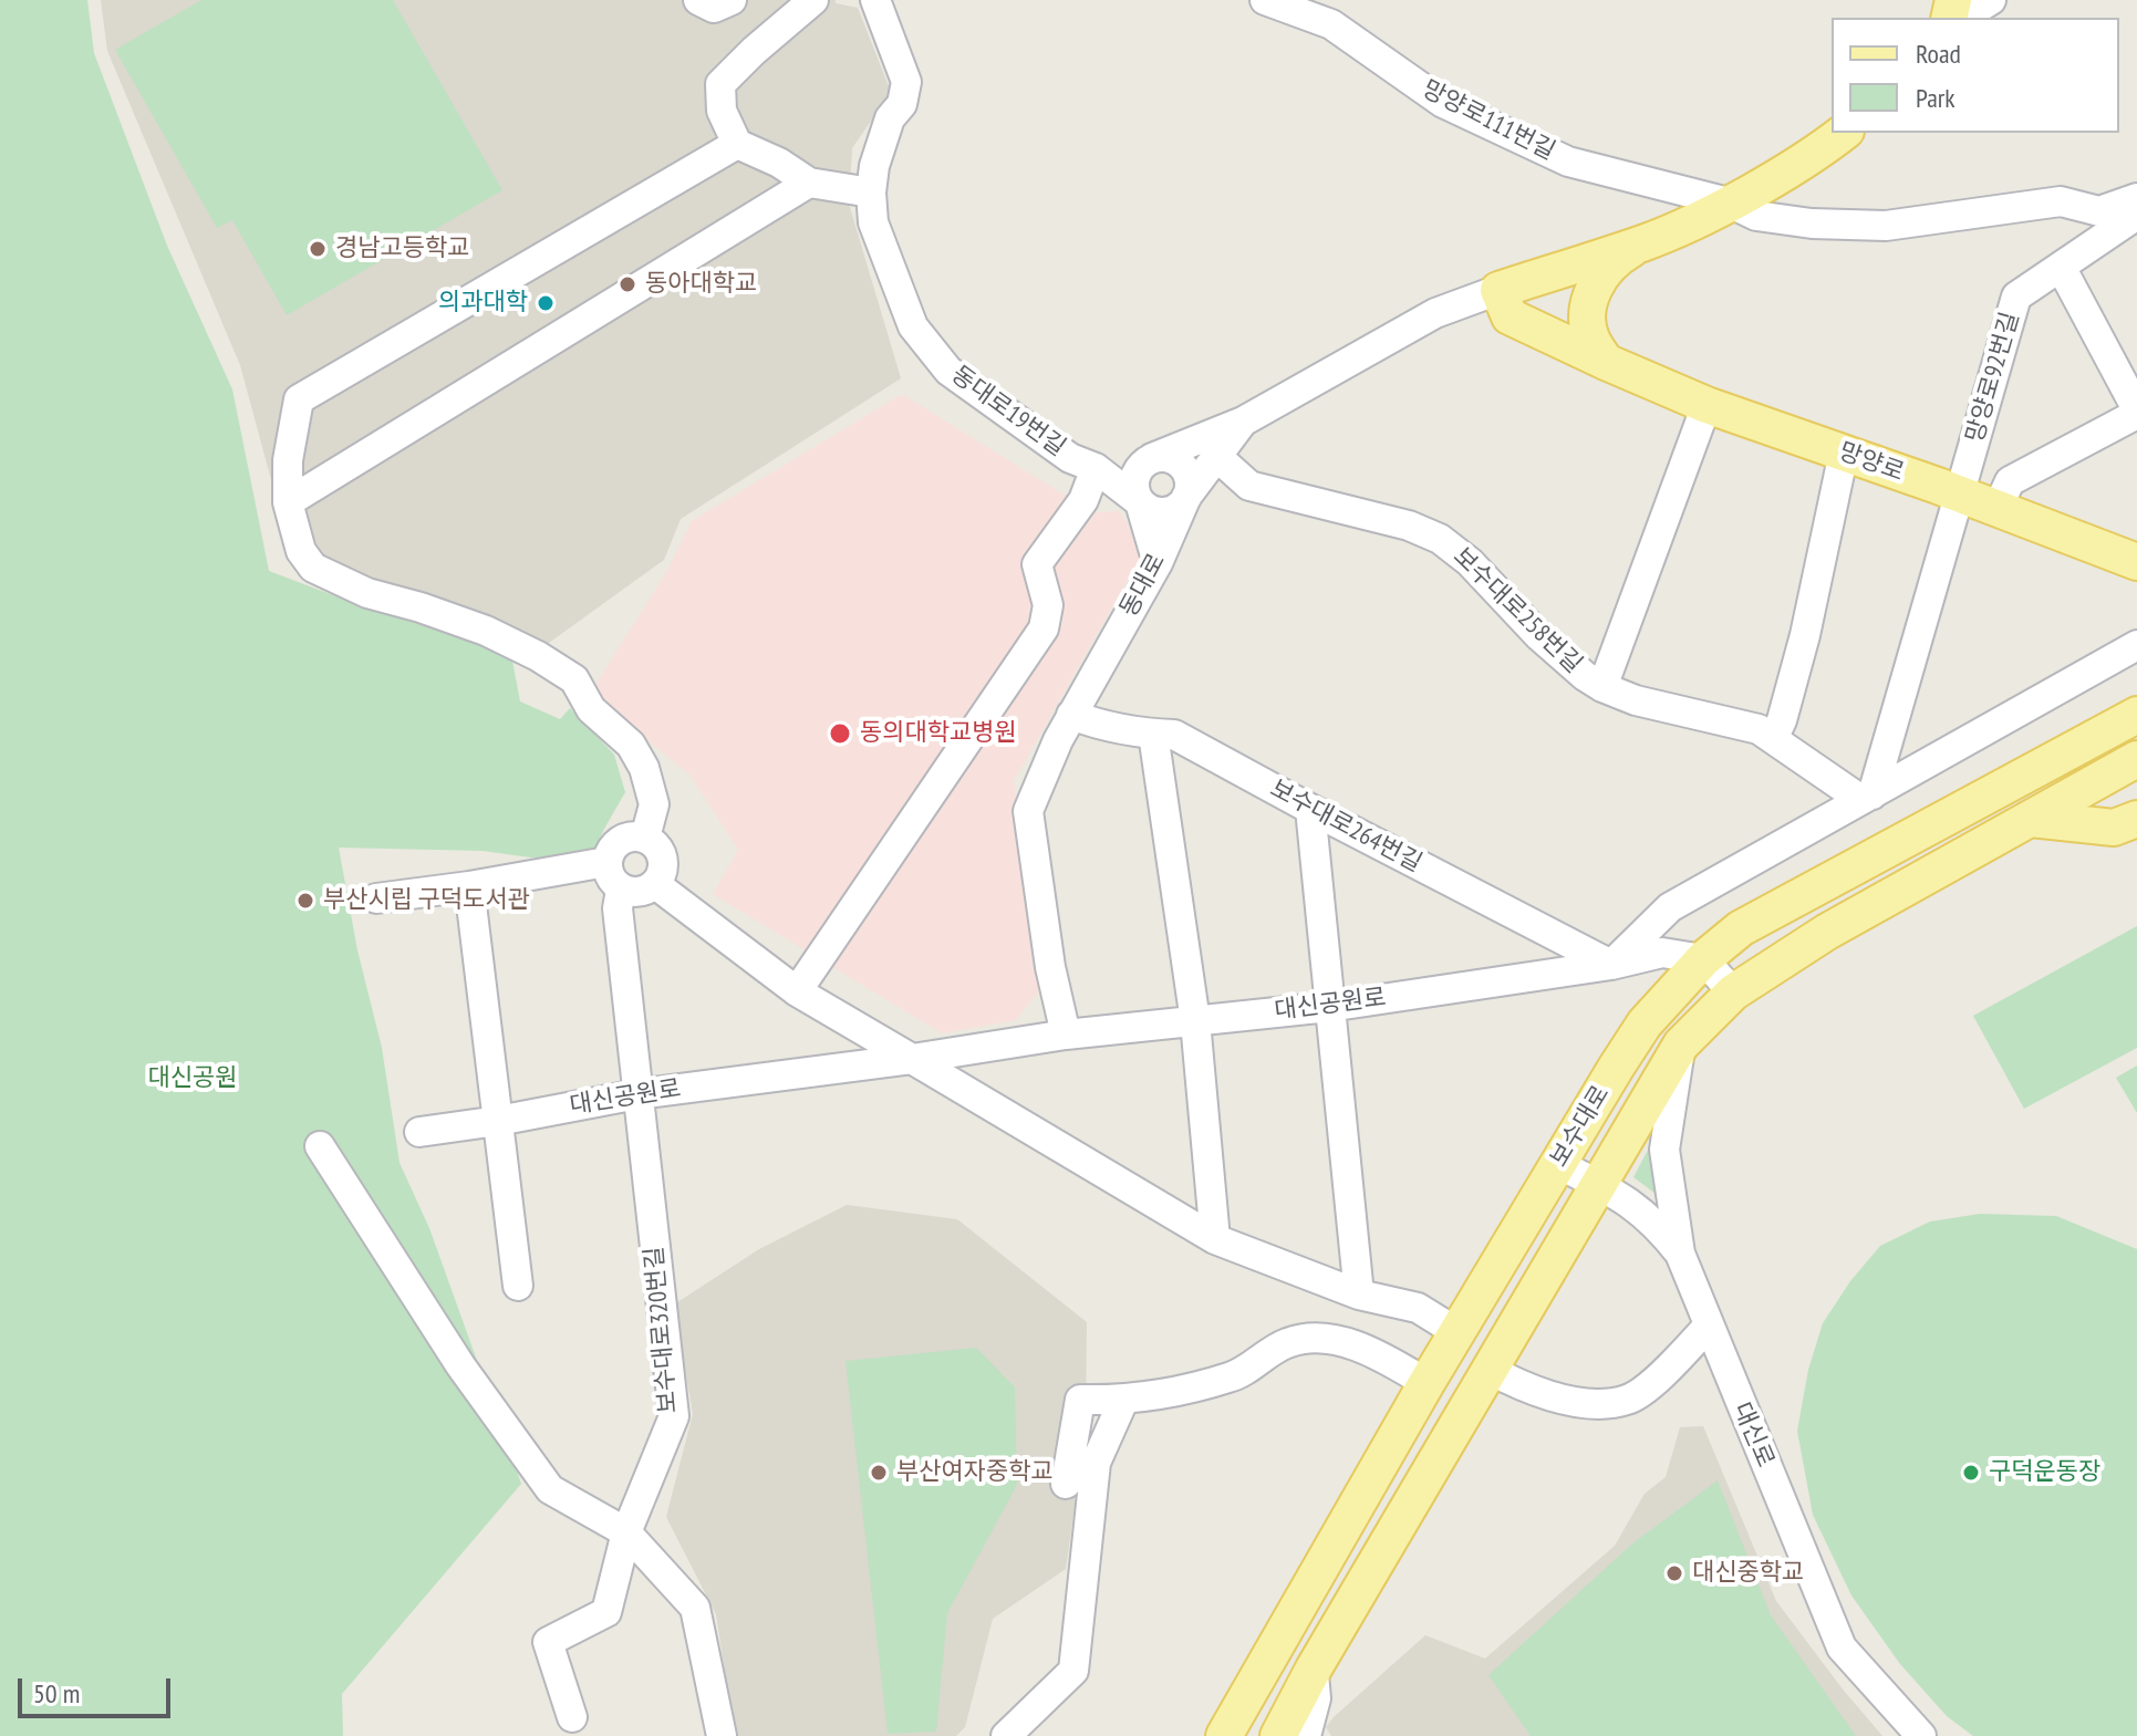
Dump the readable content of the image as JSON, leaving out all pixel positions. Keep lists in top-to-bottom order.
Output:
{
  "streets": {
    "main road": ["망양로", "보수대로"],
    "street": [
      "망양로111번길",
      "망양로92번길",
      "동대로19번길",
      "동대로",
      "보수대로258번길",
      "보수대로264번길",
      "대신공원로",
      "보수대로320번길",
      "대신로"
    ]
  },
  "crossings": [
    ["망양로92번길", "망양로"],
    ["동대로19번길", "동대로"],
    ["망양로", "동대로"],
    ["동대로", "보수대로258번길"],
    ["동대로", "보수대로264번길"],
    ["동대로", "대신공원로"],
    ["보수대로264번길", "대신공원로"],
    ["대신공원로", "보수대로"],
    ["대신공원로", "보수대로320번길"],
    ["보수대로", "대신로"]
  ],
  "parks": ["대신공원"],
  "places": [
    "경남고등학교",
    "동아대학교",
    "의과대학",
    "동의대학교병원",
    "부산시립 구덕도서관",
    "부산여자중학교",
    "구덕운동장",
    "대신중학교"
  ],
  "legend": ["Road", "Park"],
  "scale_bar": "50 m"
}
